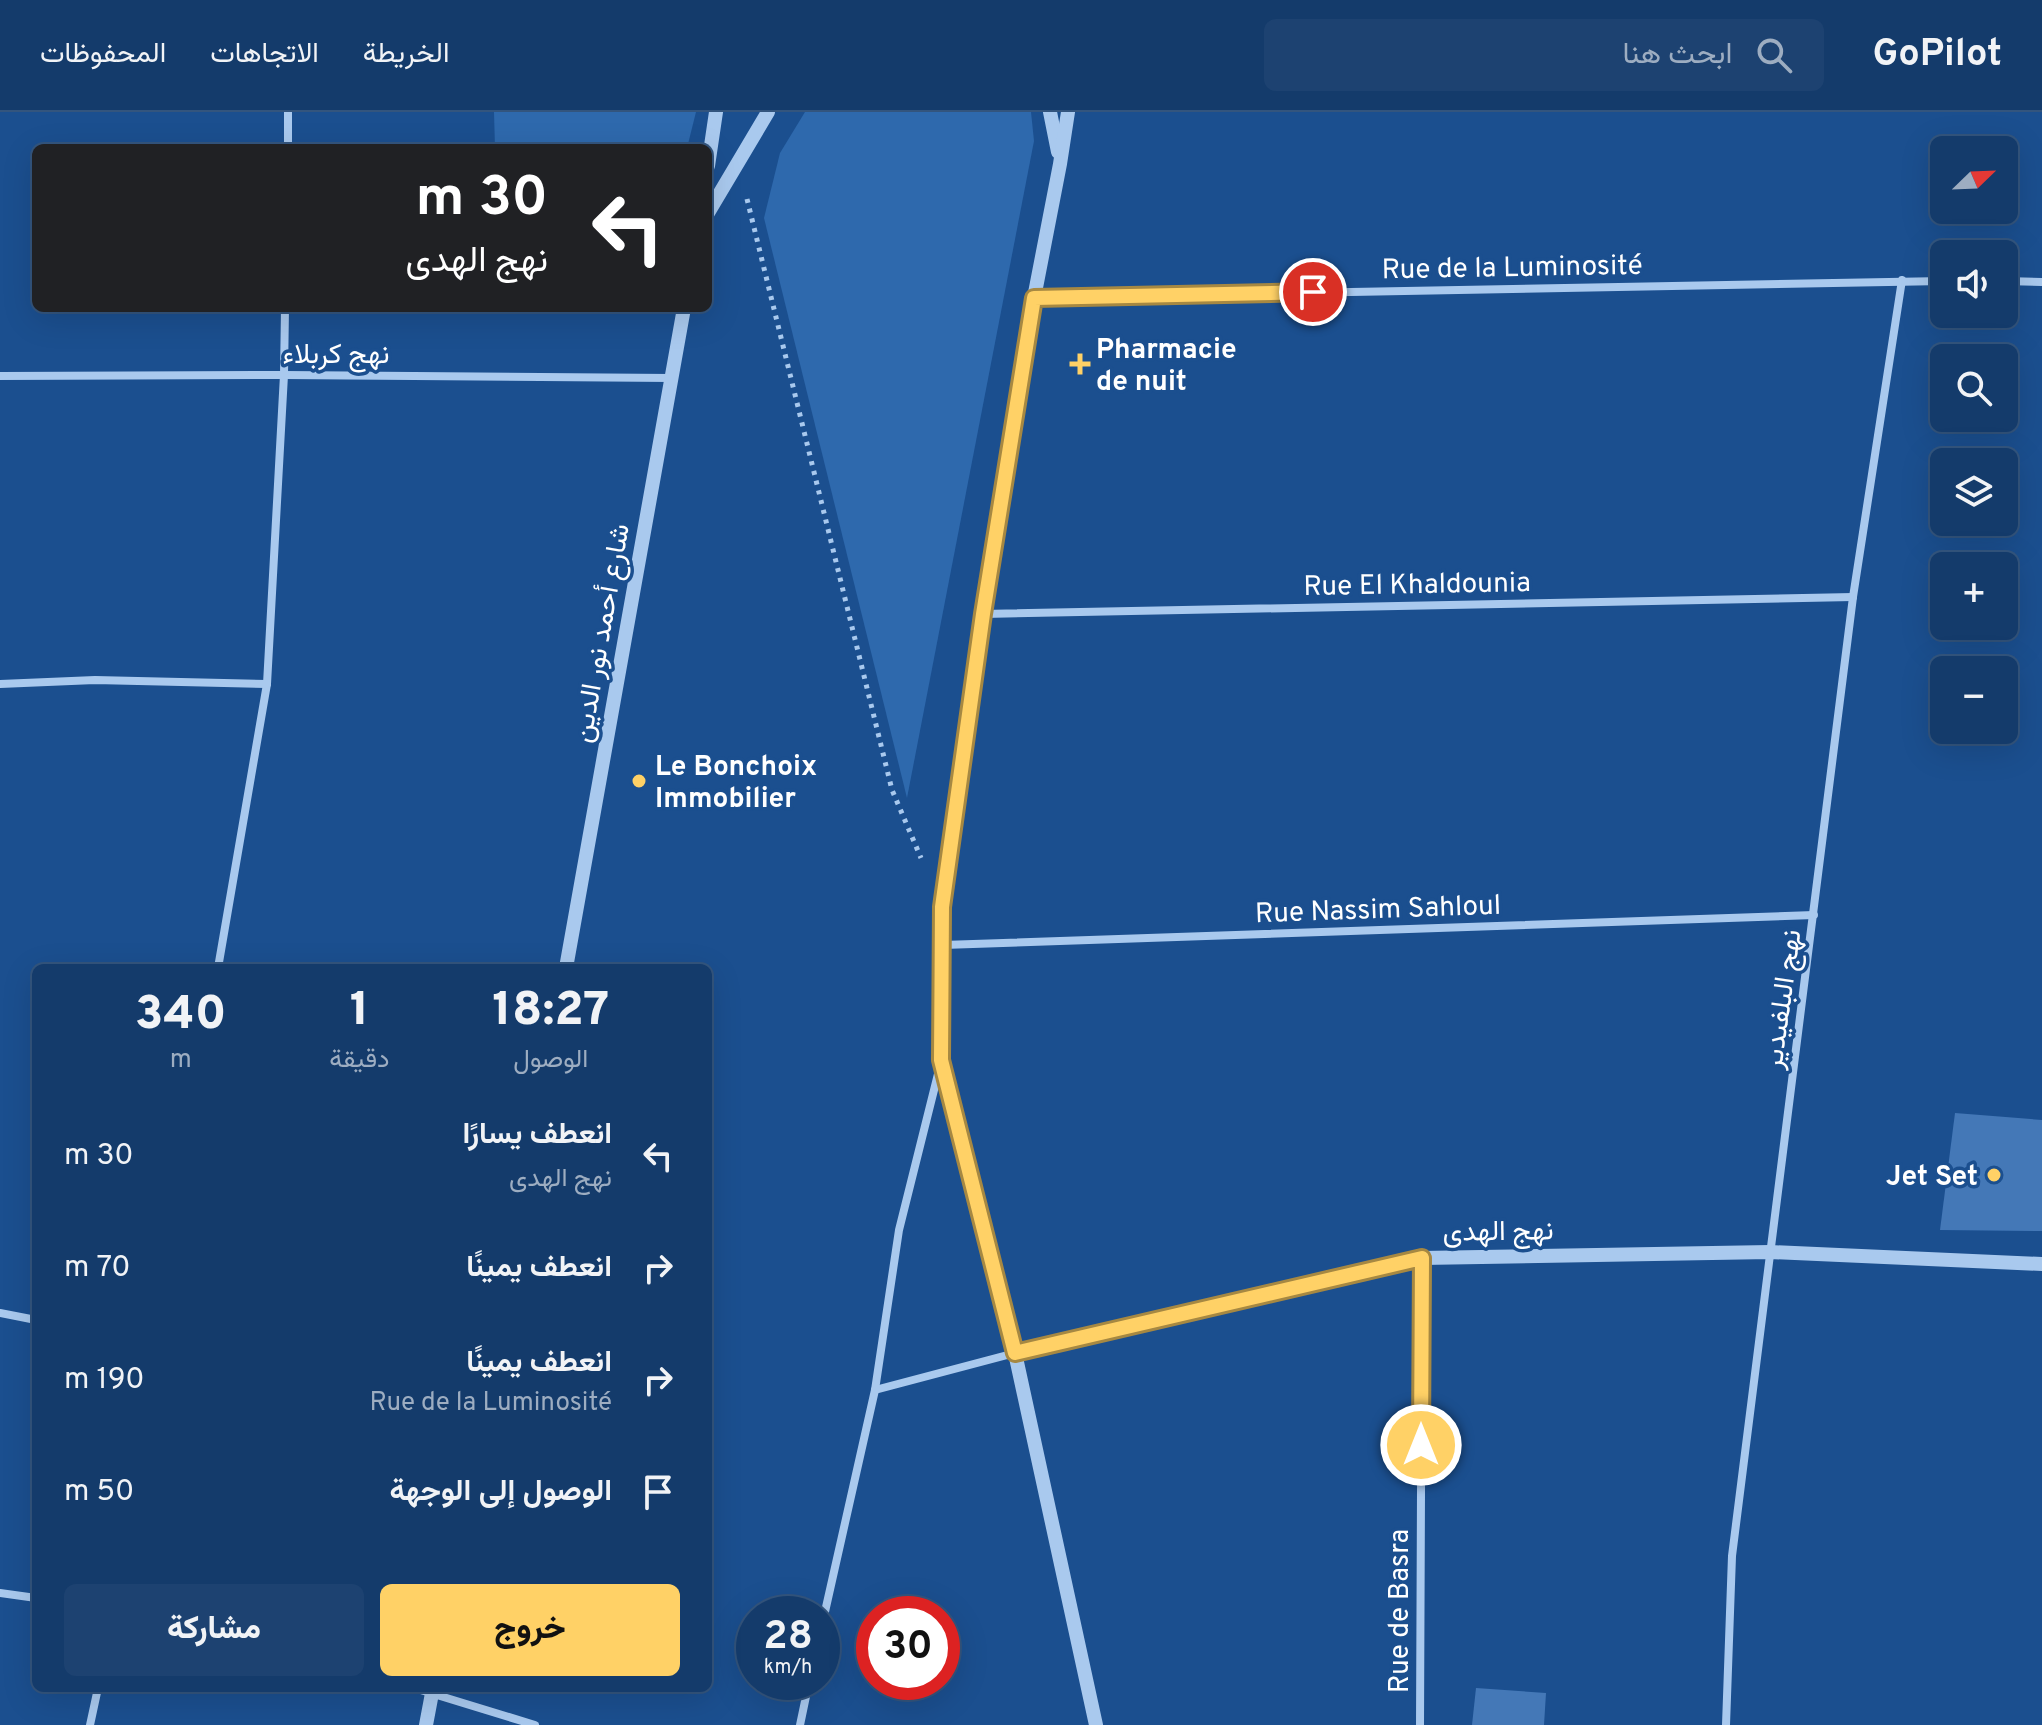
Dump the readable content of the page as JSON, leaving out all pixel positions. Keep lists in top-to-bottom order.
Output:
{
  "streets": {
    "street": [
      "Rue de la Luminosité",
      "نهج كربلاء",
      "Rue El Khaldounia",
      "شارع أحمد نور الدين",
      "Rue Nassim Sahloul",
      "نهج البلفيدير",
      "نهج الهدى",
      "Rue de Basra"
    ]
  },
  "crossings": [
    ["Rue de la Luminosité", "نهج البلفيدير"],
    ["نهج كربلاء", "شارع أحمد نور الدين"],
    ["Rue El Khaldounia", "نهج البلفيدير"],
    ["Rue Nassim Sahloul", "نهج البلفيدير"],
    ["نهج البلفيدير", "نهج الهدى"],
    ["نهج الهدى", "Rue de Basra"]
  ],
  "places": {
    "health": ["Pharmacie de nuit"],
    "other": ["Le Bonchoix Immobilier", "Jet Set"]
  },
  "north": "top right",
  "page": {
    "header": "GoPilot",
    "search": "ابحث هنا",
    "nav": ["الخريطة", "الاتجاهات", "المحفوظات"],
    "map_buttons": ["+", "−"],
    "turn": ["30 m", "نهج الهدى"],
    "eta": [
      "18:27",
      "الوصول",
      "1",
      "دقيقة",
      "340",
      "m"
    ],
    "list": [
      {
        "name": "انعطف يسارًا",
        "note": "نهج الهدى",
        "value": "30 m"
      },
      {
        "name": "انعطف يمينًا",
        "value": "70 m"
      },
      {
        "name": "انعطف يمينًا",
        "note": "Rue de la Luminosité",
        "value": "190 m"
      },
      {
        "name": "الوصول إلى الوجهة",
        "value": "50 m"
      }
    ],
    "buttons": ["خروج", "مشاركة"],
    "speed": "28 km/h",
    "limit": "30"
  }
}
